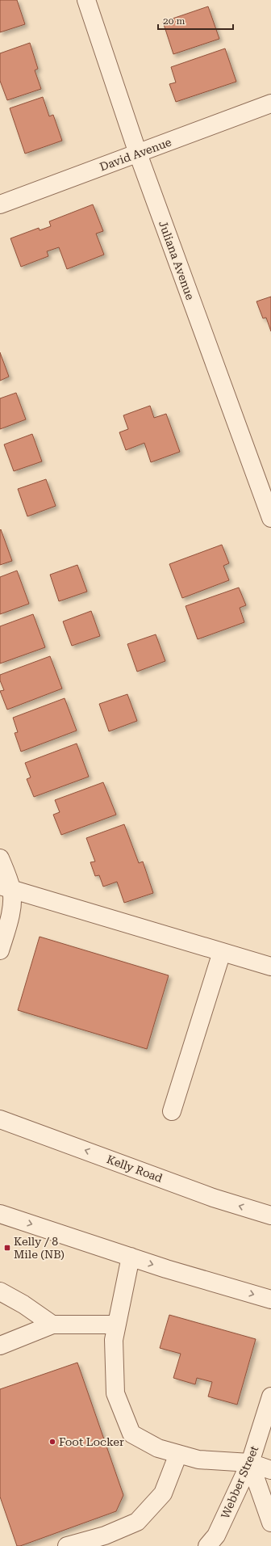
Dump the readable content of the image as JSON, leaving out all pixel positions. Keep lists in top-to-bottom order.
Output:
{
  "streets": {
    "street": [
      "David Avenue",
      "Juliana Avenue",
      "Kelly Road",
      "Webber Street"
    ]
  },
  "crossings": [
    ["David Avenue", "Juliana Avenue"]
  ],
  "places": {
    "transit": ["Kelly / 8 Mile (NB)"],
    "other": ["Foot Locker"]
  },
  "scale_bar": "20 m"
}
